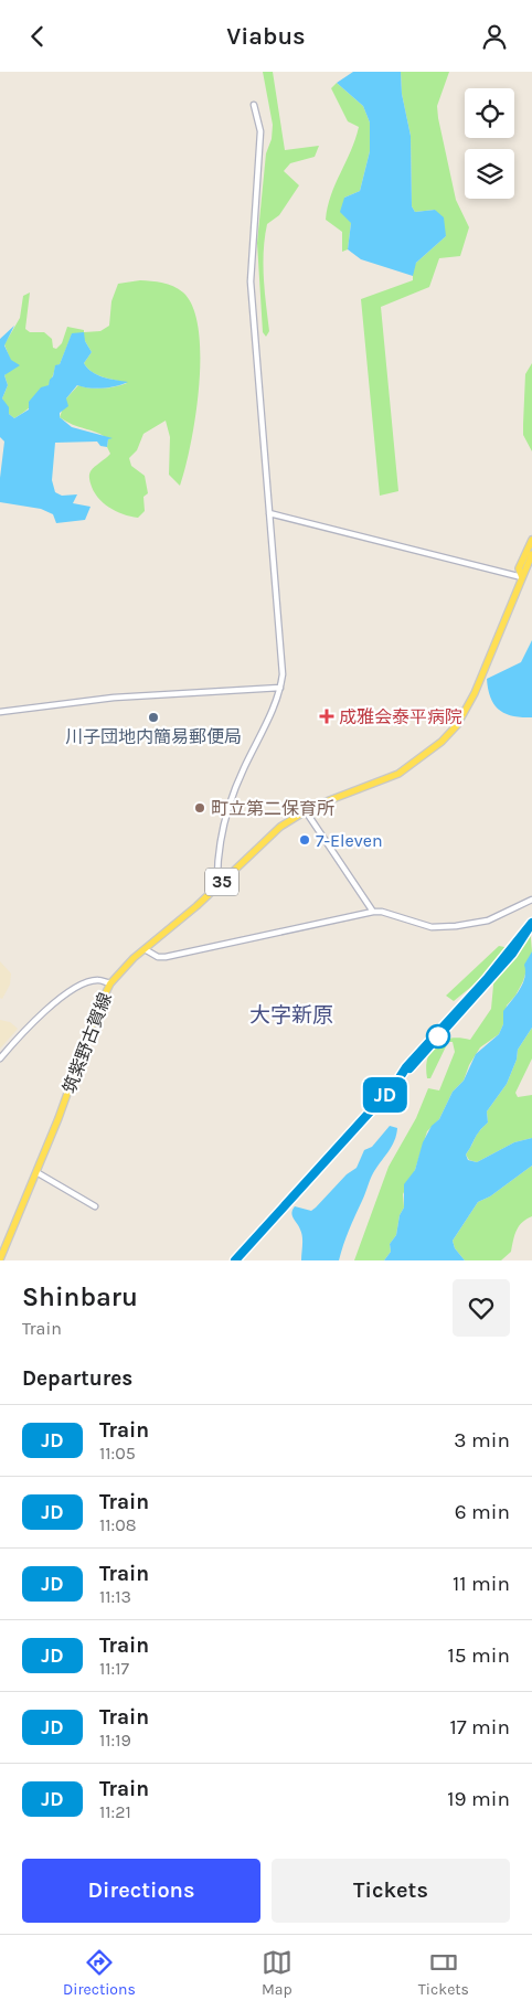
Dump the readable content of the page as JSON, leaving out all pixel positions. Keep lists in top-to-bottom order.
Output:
{
  "streets": {
    "main road": ["35", "筑紫野古賀線"]
  },
  "districts": ["大字新原"],
  "places": {
    "health": ["成雅会泰平病院"],
    "other": ["川子団地内簡易郵便局", "町立第二保育所", "7-Eleven"]
  },
  "page": {
    "header": "Viabus",
    "on_map": "JD",
    "heading": [
      ["Shinbaru", "Train"],
      "Departures"
    ],
    "list": [
      {
        "mark": "JD",
        "name": "Train",
        "note": "11:05",
        "value": "3 min"
      },
      {
        "mark": "JD",
        "name": "Train",
        "note": "11:08",
        "value": "6 min"
      },
      {
        "mark": "JD",
        "name": "Train",
        "note": "11:13",
        "value": "11 min"
      },
      {
        "mark": "JD",
        "name": "Train",
        "note": "11:17",
        "value": "15 min"
      },
      {
        "mark": "JD",
        "name": "Train",
        "note": "11:19",
        "value": "17 min"
      },
      {
        "mark": "JD",
        "name": "Train",
        "note": "11:21",
        "value": "19 min"
      }
    ],
    "buttons": ["Directions", "Tickets"],
    "tabs": ["Directions", "Map", "Tickets"]
  }
}
